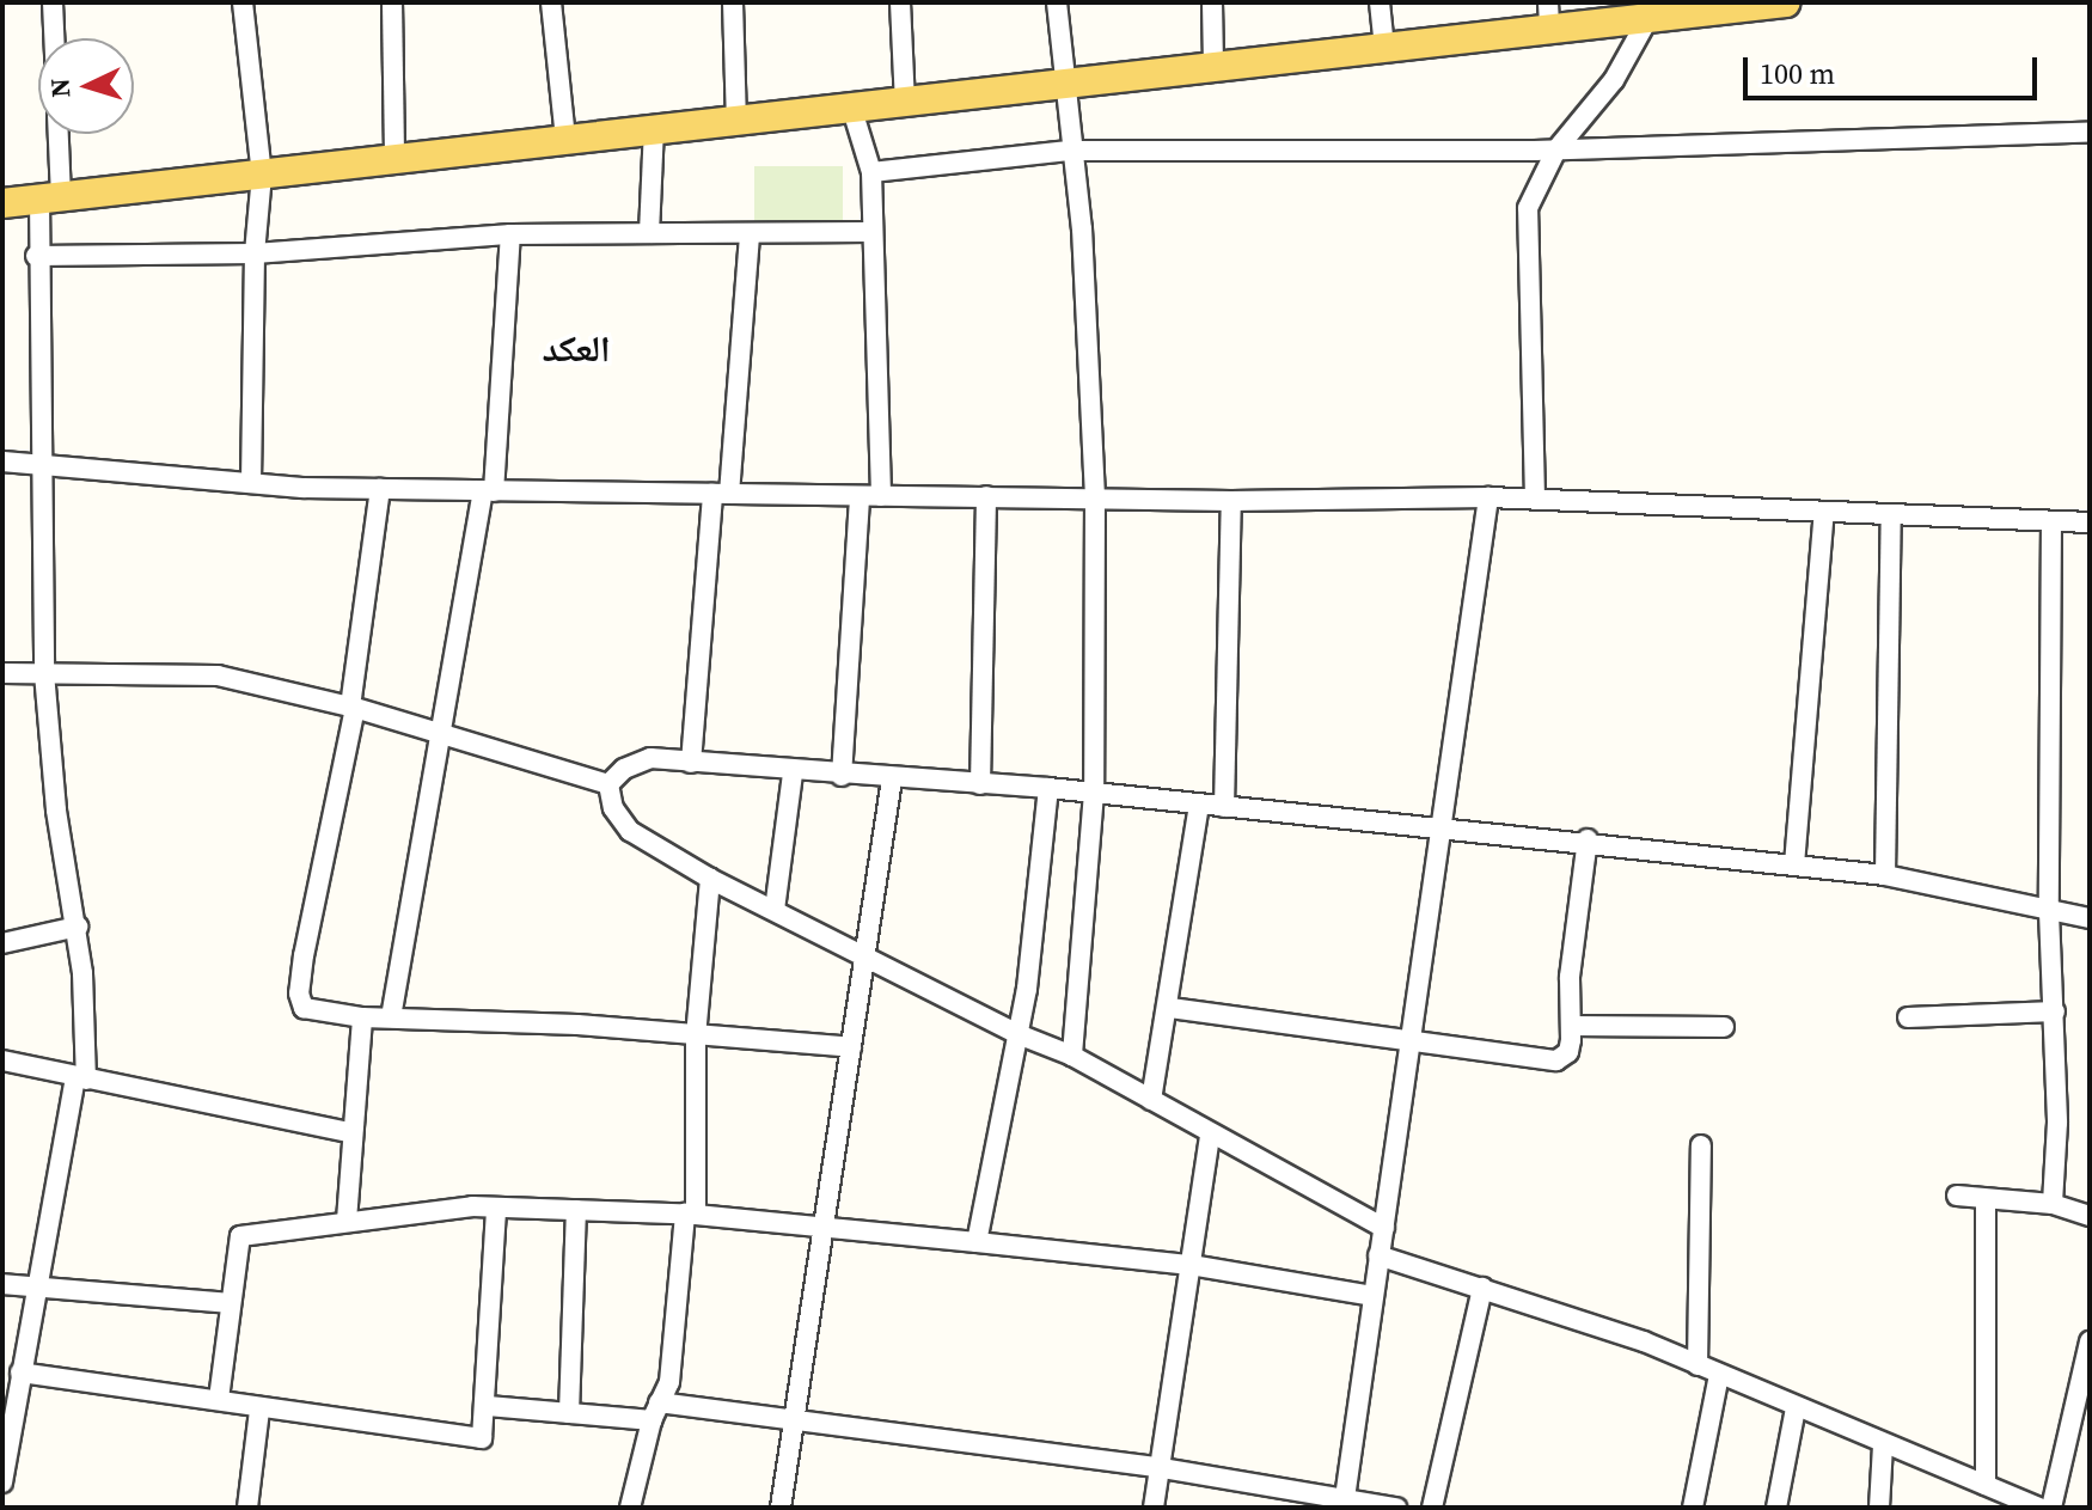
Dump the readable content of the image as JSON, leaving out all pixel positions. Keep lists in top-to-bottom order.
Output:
{
  "districts": ["العكد"],
  "scale_bar": "100 m",
  "north": "left"
}
